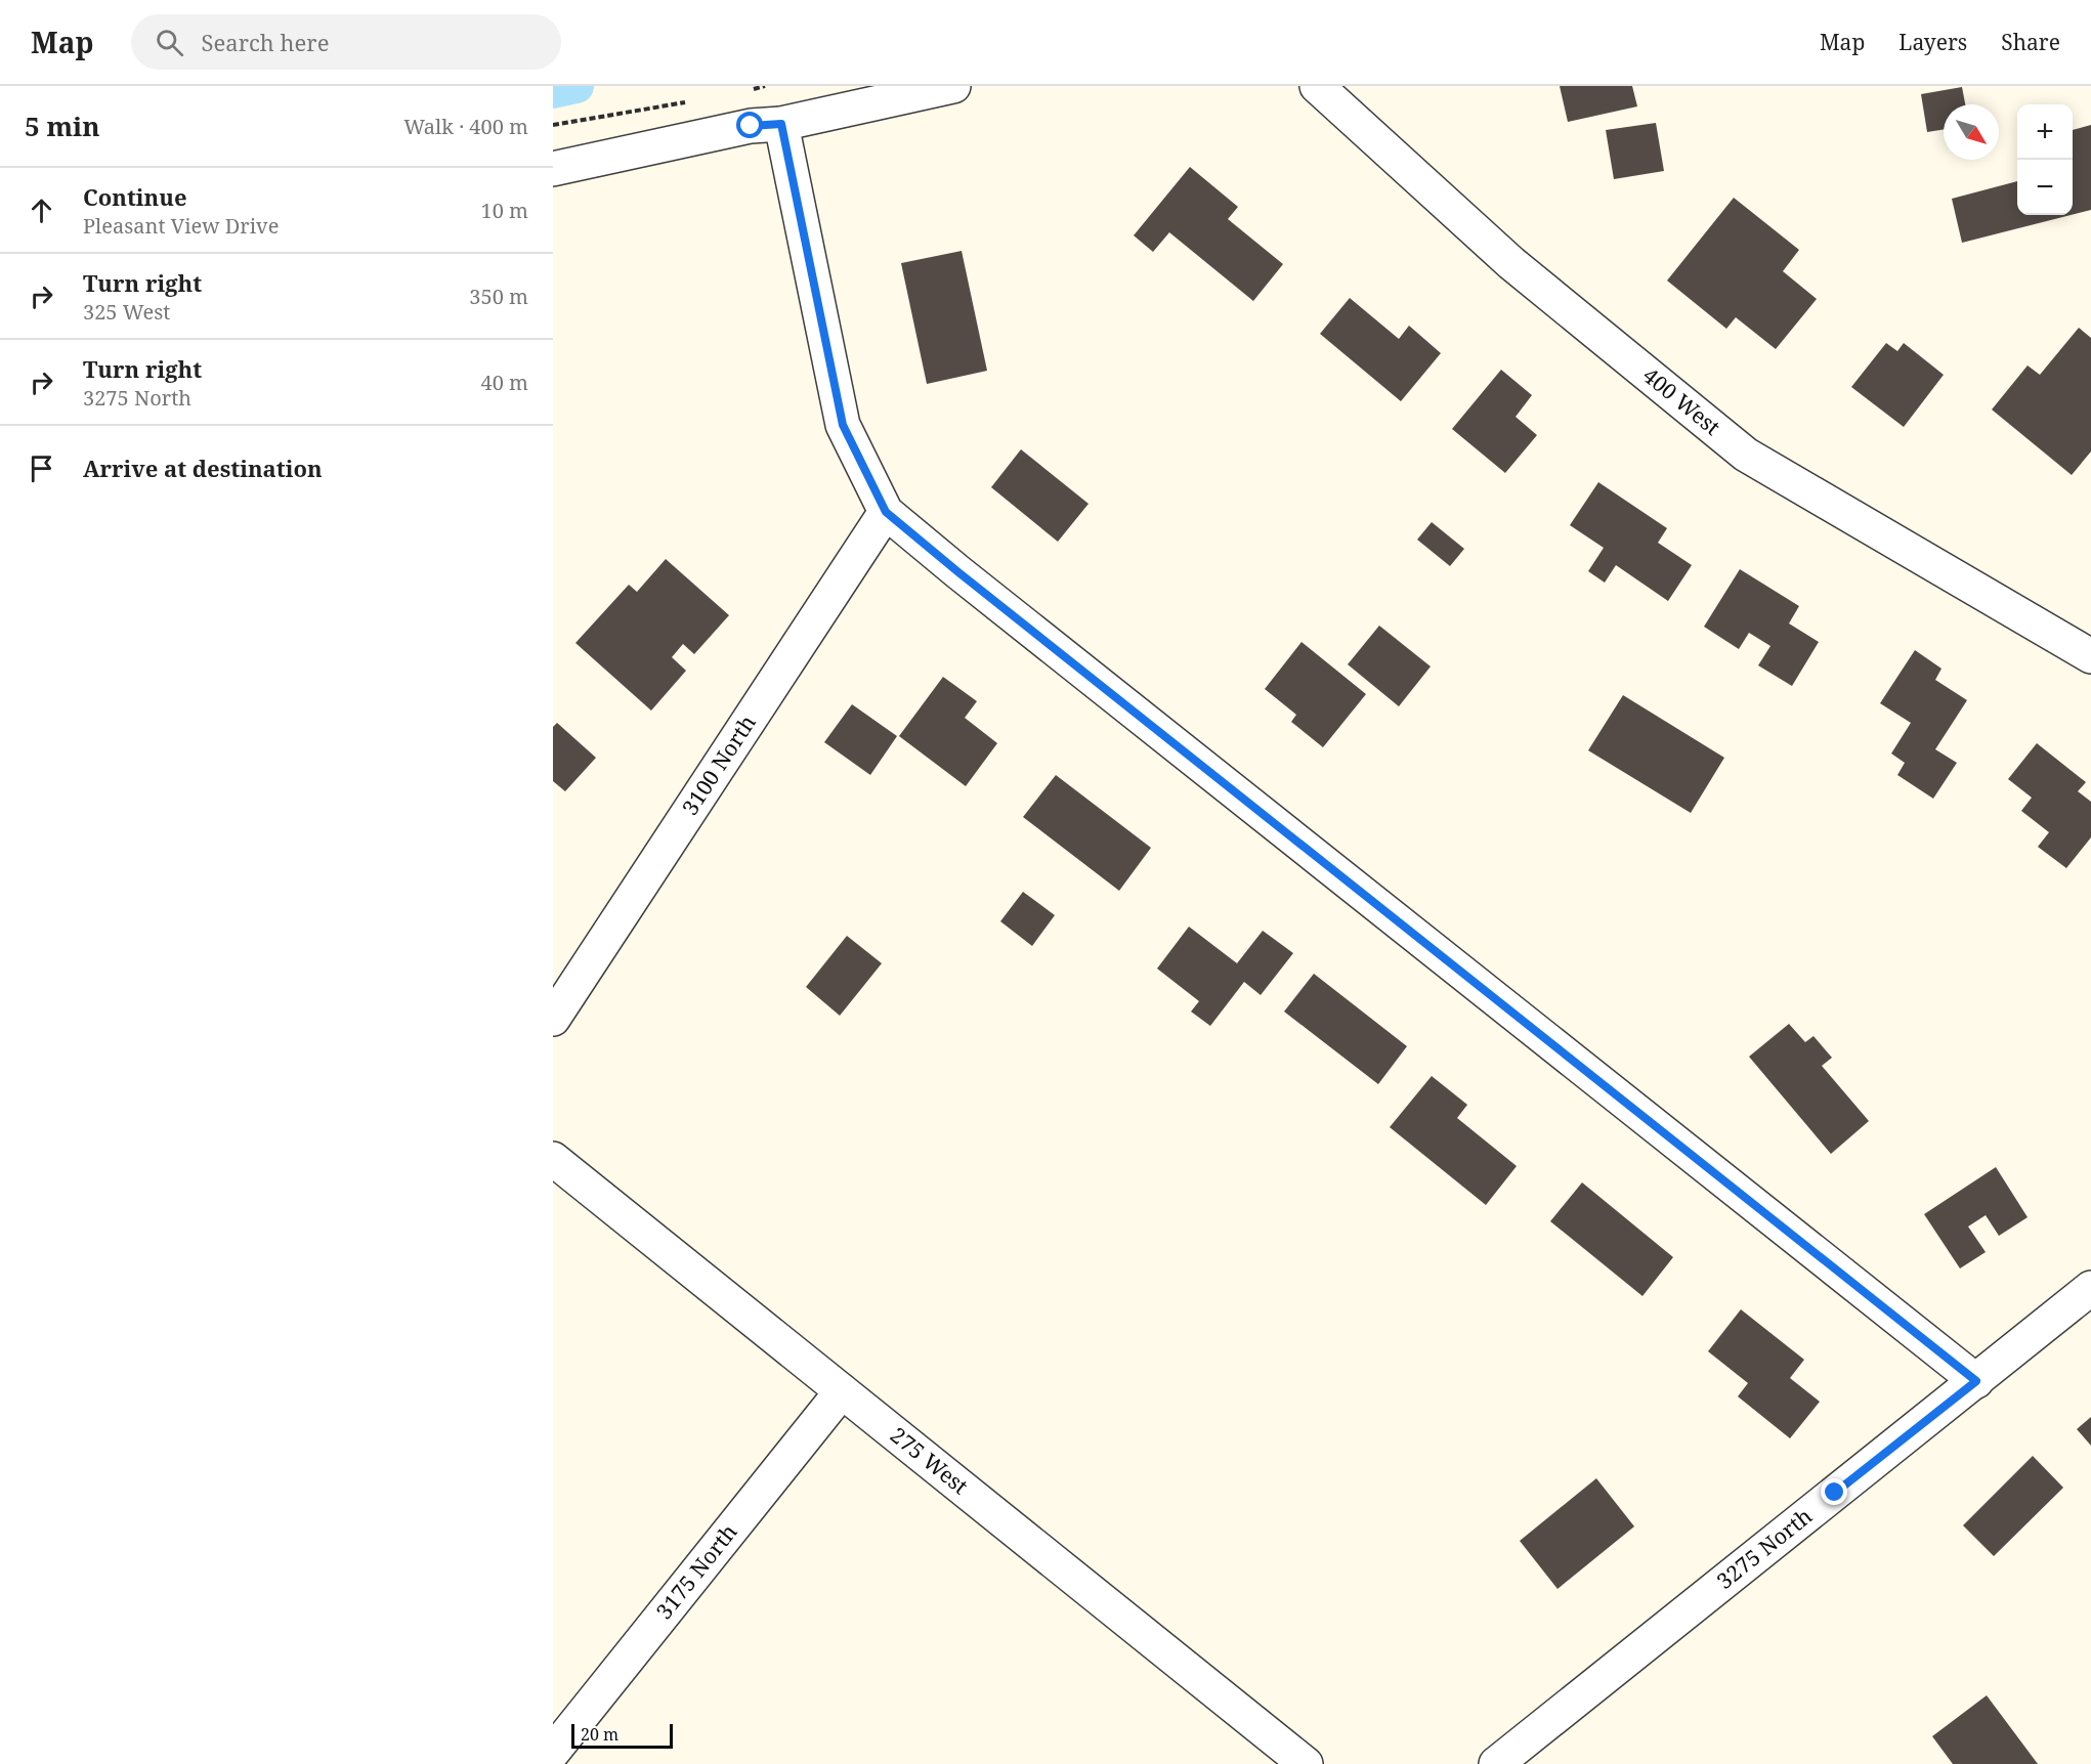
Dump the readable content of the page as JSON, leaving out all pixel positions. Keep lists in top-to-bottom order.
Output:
{
  "streets": {
    "street": [
      "400 West",
      "3100 North",
      "275 West",
      "3275 North",
      "3175 North"
    ]
  },
  "crossings": [
    ["275 West", "3175 North"]
  ],
  "scale_bar": "20 m",
  "north": "bottom right",
  "page": {
    "header": "Map",
    "search": "Search here",
    "nav": ["Map", "Layers", "Share"],
    "heading": ["5 min", "Walk · 400 m"],
    "map_buttons": ["+", "−"],
    "list": [
      ["Continue", "Pleasant View Drive", "10 m"],
      ["Turn right", "325 West", "350 m"],
      ["Turn right", "3275 North", "40 m"],
      "Arrive at destination"
    ],
    "scale": "20 m"
  }
}
